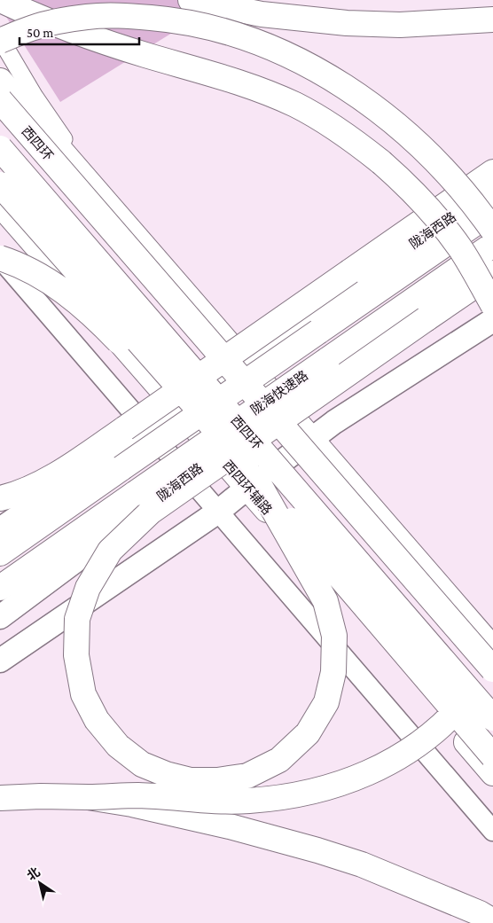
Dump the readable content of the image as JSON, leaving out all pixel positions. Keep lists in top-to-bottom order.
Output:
{
  "streets": {
    "main road": [
      "西四环",
      "陇海西路",
      "陇海快速路",
      "西四环辅路"
    ]
  },
  "crossings": [
    ["陇海西路", "西四环辅路"]
  ],
  "scale_bar": "50 m",
  "north": "top left"
}
